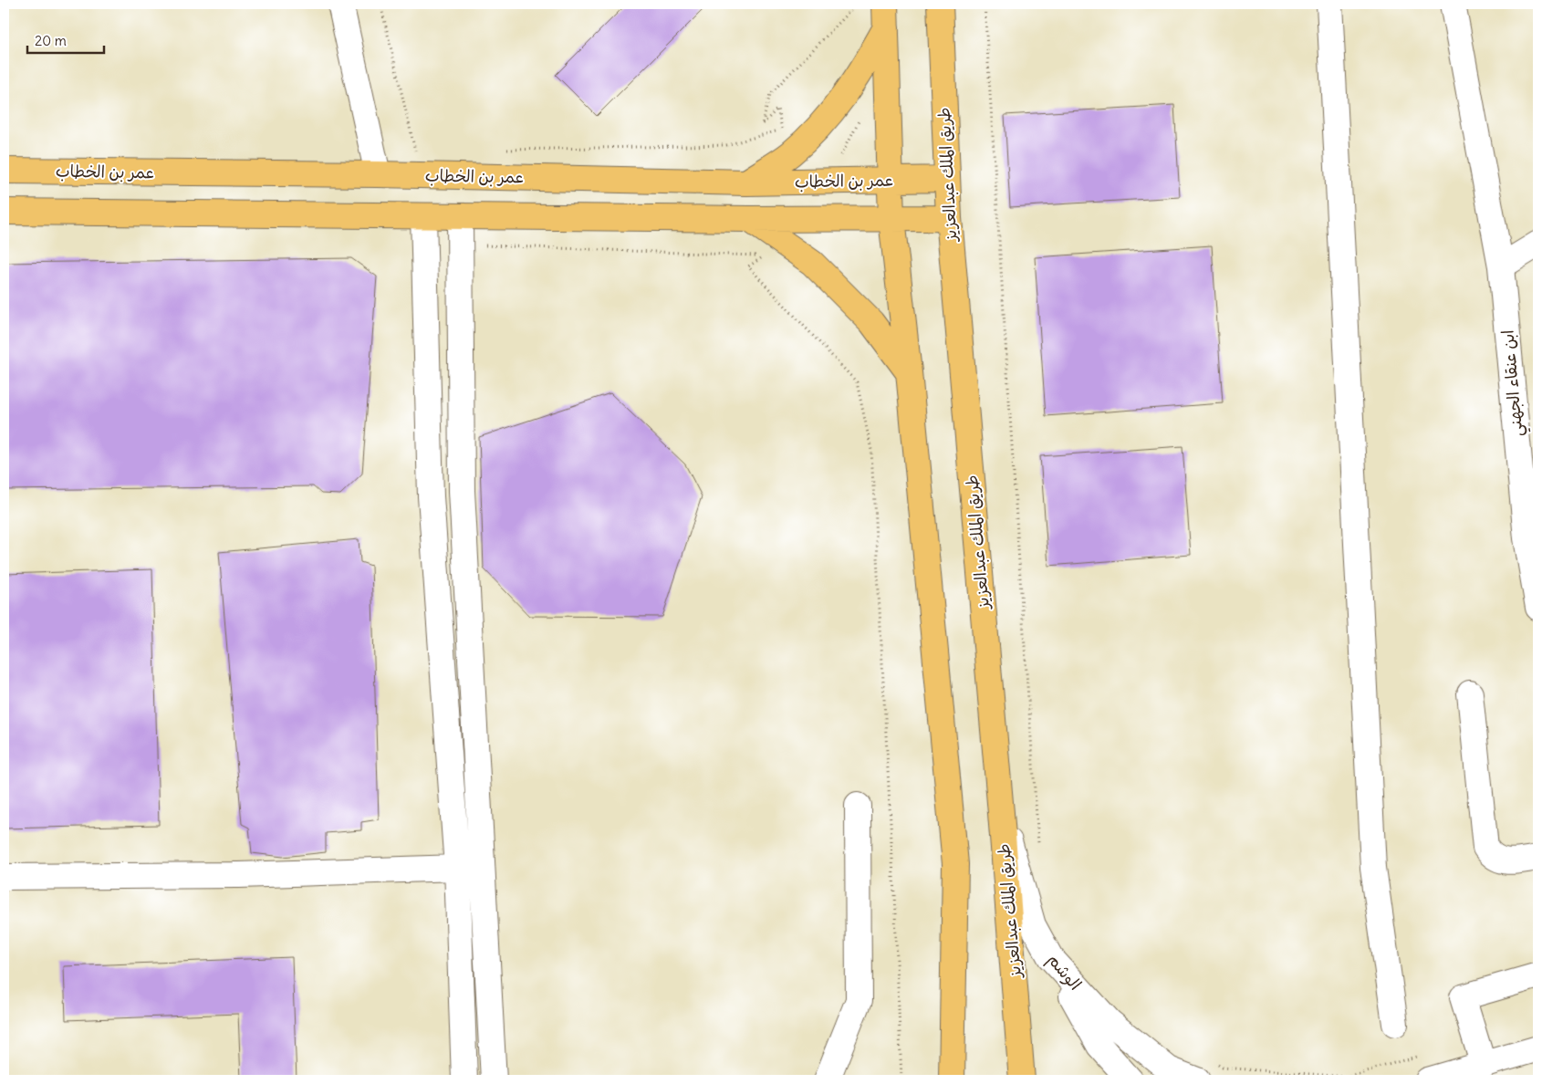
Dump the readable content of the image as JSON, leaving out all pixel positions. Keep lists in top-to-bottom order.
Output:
{
  "streets": {
    "main road": ["عمر بن الخطاب", "طريق الملك عبدالعزيز"],
    "street": ["ابن عنقاء الجهني", "الوشم"]
  },
  "crossings": [
    ["عمر بن الخطاب", "طريق الملك عبدالعزيز"],
    ["طريق الملك عبدالعزيز", "الوشم"]
  ],
  "scale_bar": "20 m"
}
